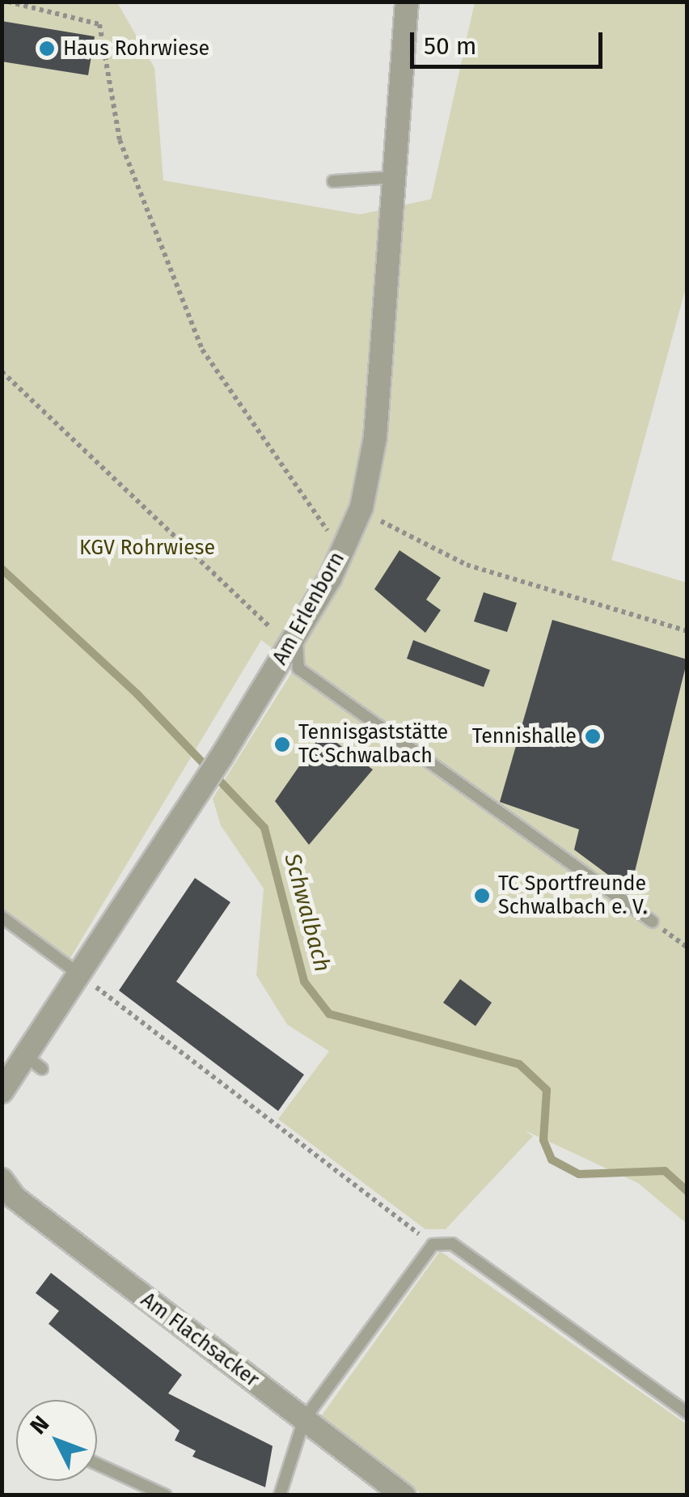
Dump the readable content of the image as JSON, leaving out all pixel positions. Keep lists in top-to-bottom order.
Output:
{
  "streets": {
    "street": ["Am Erlenborn", "Am Flachsacker"]
  },
  "water": ["Schwalbach"],
  "parks": ["KGV Rohrwiese"],
  "places": [
    "Haus Rohrwiese",
    "Tennishalle",
    "Tennisgaststätte TC Schwalbach",
    "TC Sportfreunde Schwalbach e. V."
  ],
  "scale_bar": "50 m",
  "north": "top left"
}
